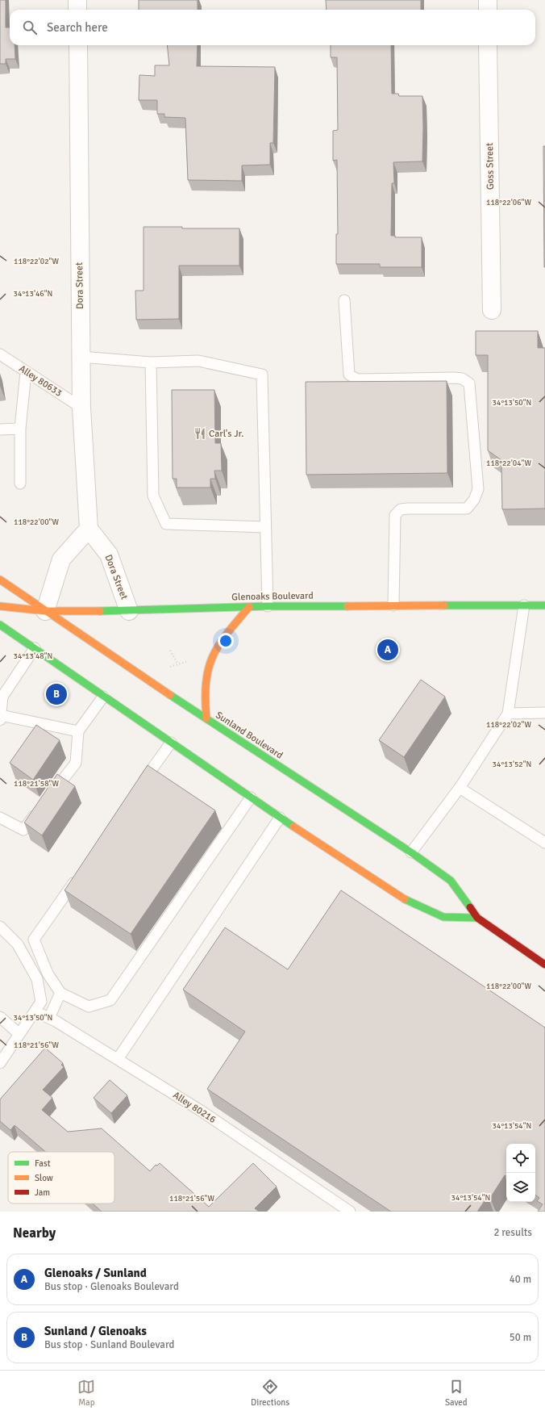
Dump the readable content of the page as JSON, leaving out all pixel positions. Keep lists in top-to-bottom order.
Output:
{
  "streets": {
    "main road": ["Glenoaks Boulevard", "Sunland Boulevard"],
    "street": ["Goss Street", "Dora Street"],
    "lane": ["Alley 80633", "Alley 80216"]
  },
  "crossings": [
    ["Dora Street", "Alley 80633"],
    ["Dora Street", "Glenoaks Boulevard"],
    ["Glenoaks Boulevard", "Sunland Boulevard"]
  ],
  "places": {
    "restaurant": ["Carl's Jr."]
  },
  "legend": ["Fast", "Slow", "Jam"],
  "page": {
    "search": "Search here",
    "pins": ["A", "B"],
    "heading": ["Nearby", "2 results"],
    "list": [
      {
        "mark": "A",
        "name": "Glenoaks / Sunland",
        "note": "Bus stop · Glenoaks Boulevard",
        "value": "40 m"
      },
      {
        "mark": "B",
        "name": "Sunland / Glenoaks",
        "note": "Bus stop · Sunland Boulevard",
        "value": "50 m"
      }
    ],
    "nav": ["Map", "Directions", "Saved"]
  },
  "coordinates": [
    "118°22'06\"W",
    "118°22'02\"W",
    "34°13'46\"N",
    "34°13'50\"N",
    "118°22'04\"W",
    "118°22'00\"W",
    "34°13'48\"N",
    "34°13'52\"N",
    "118°21'58\"W",
    "118°21'56\"W",
    "34°13'54\"N"
  ]
}
